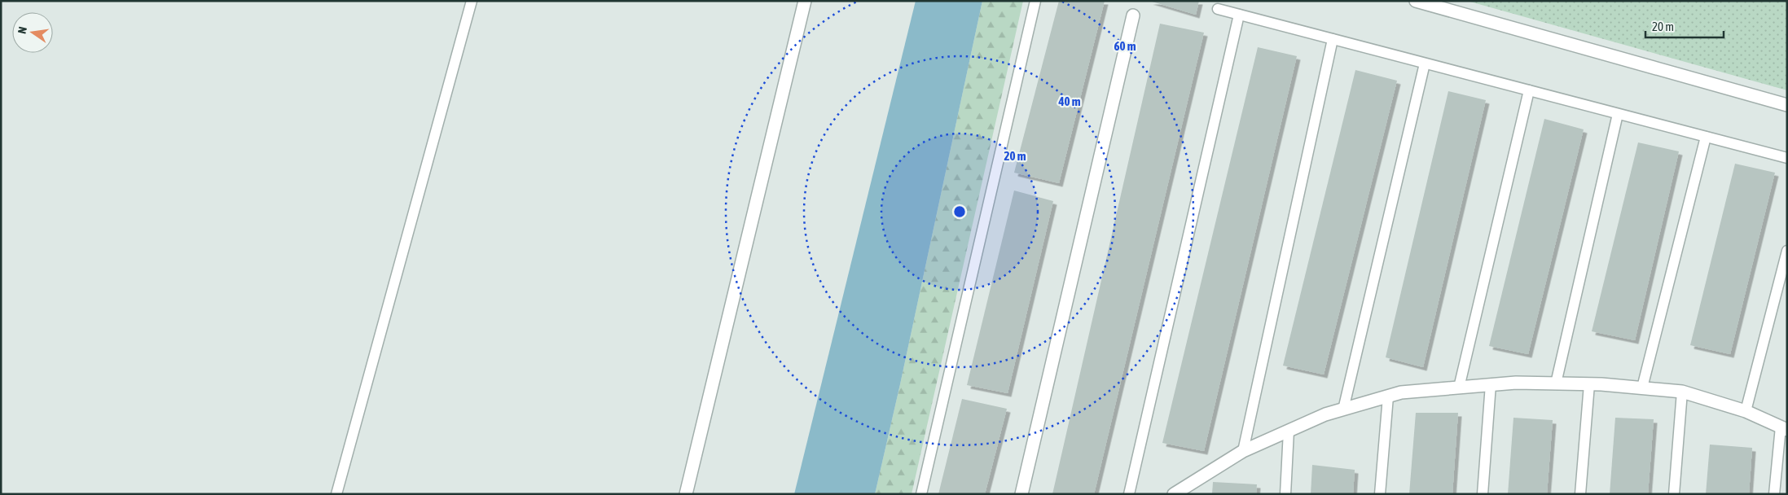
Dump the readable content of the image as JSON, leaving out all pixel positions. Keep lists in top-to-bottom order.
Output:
{
  "scale_bar": "20 m",
  "north": "left",
  "rings": ["60 m", "40 m", "20 m"]
}
